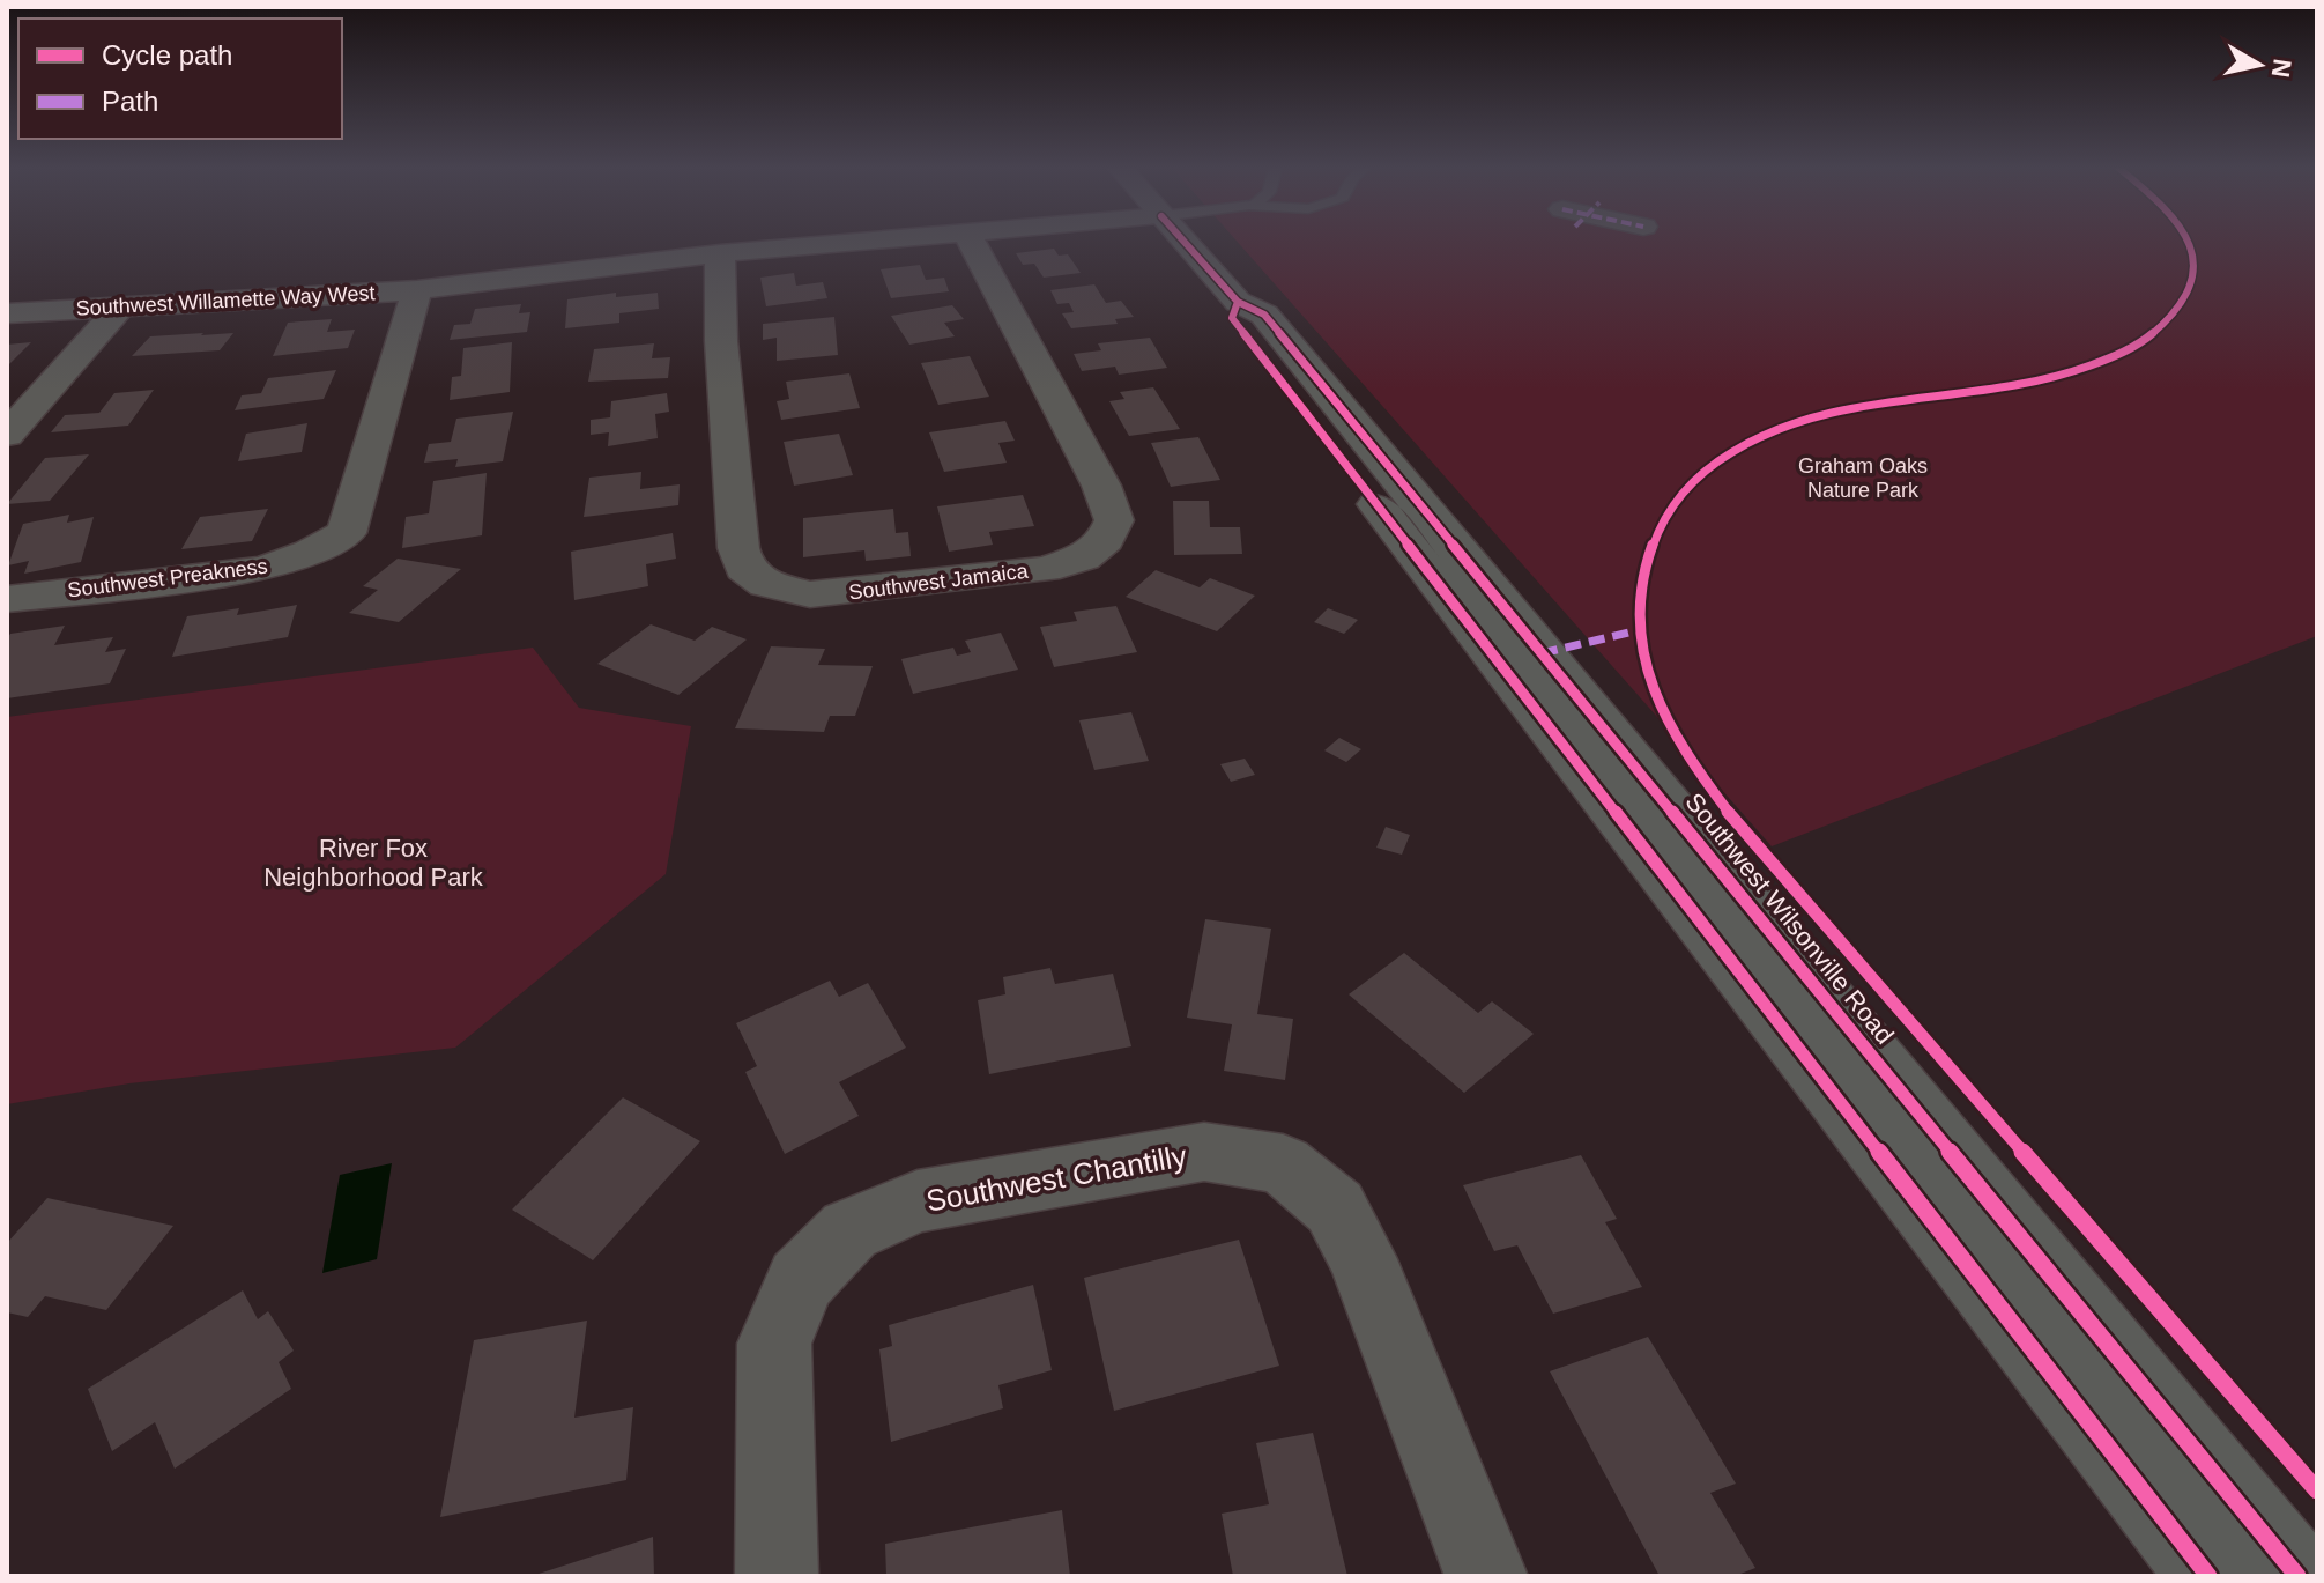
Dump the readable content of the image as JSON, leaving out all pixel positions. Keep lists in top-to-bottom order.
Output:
{
  "streets": {
    "main road": ["Southwest Wilsonville Road"],
    "street": [
      "Southwest Willamette Way West",
      "Southwest Preakness",
      "Southwest Jamaica",
      "Southwest Chantilly"
    ]
  },
  "crossings": [
    ["Southwest Willamette Way West", "Southwest Preakness"],
    ["Southwest Willamette Way West", "Southwest Jamaica"]
  ],
  "parks": ["Graham Oaks Nature Park", "River Fox Neighborhood Park"],
  "legend": ["Cycle path", "Path"],
  "north": "right"
}
